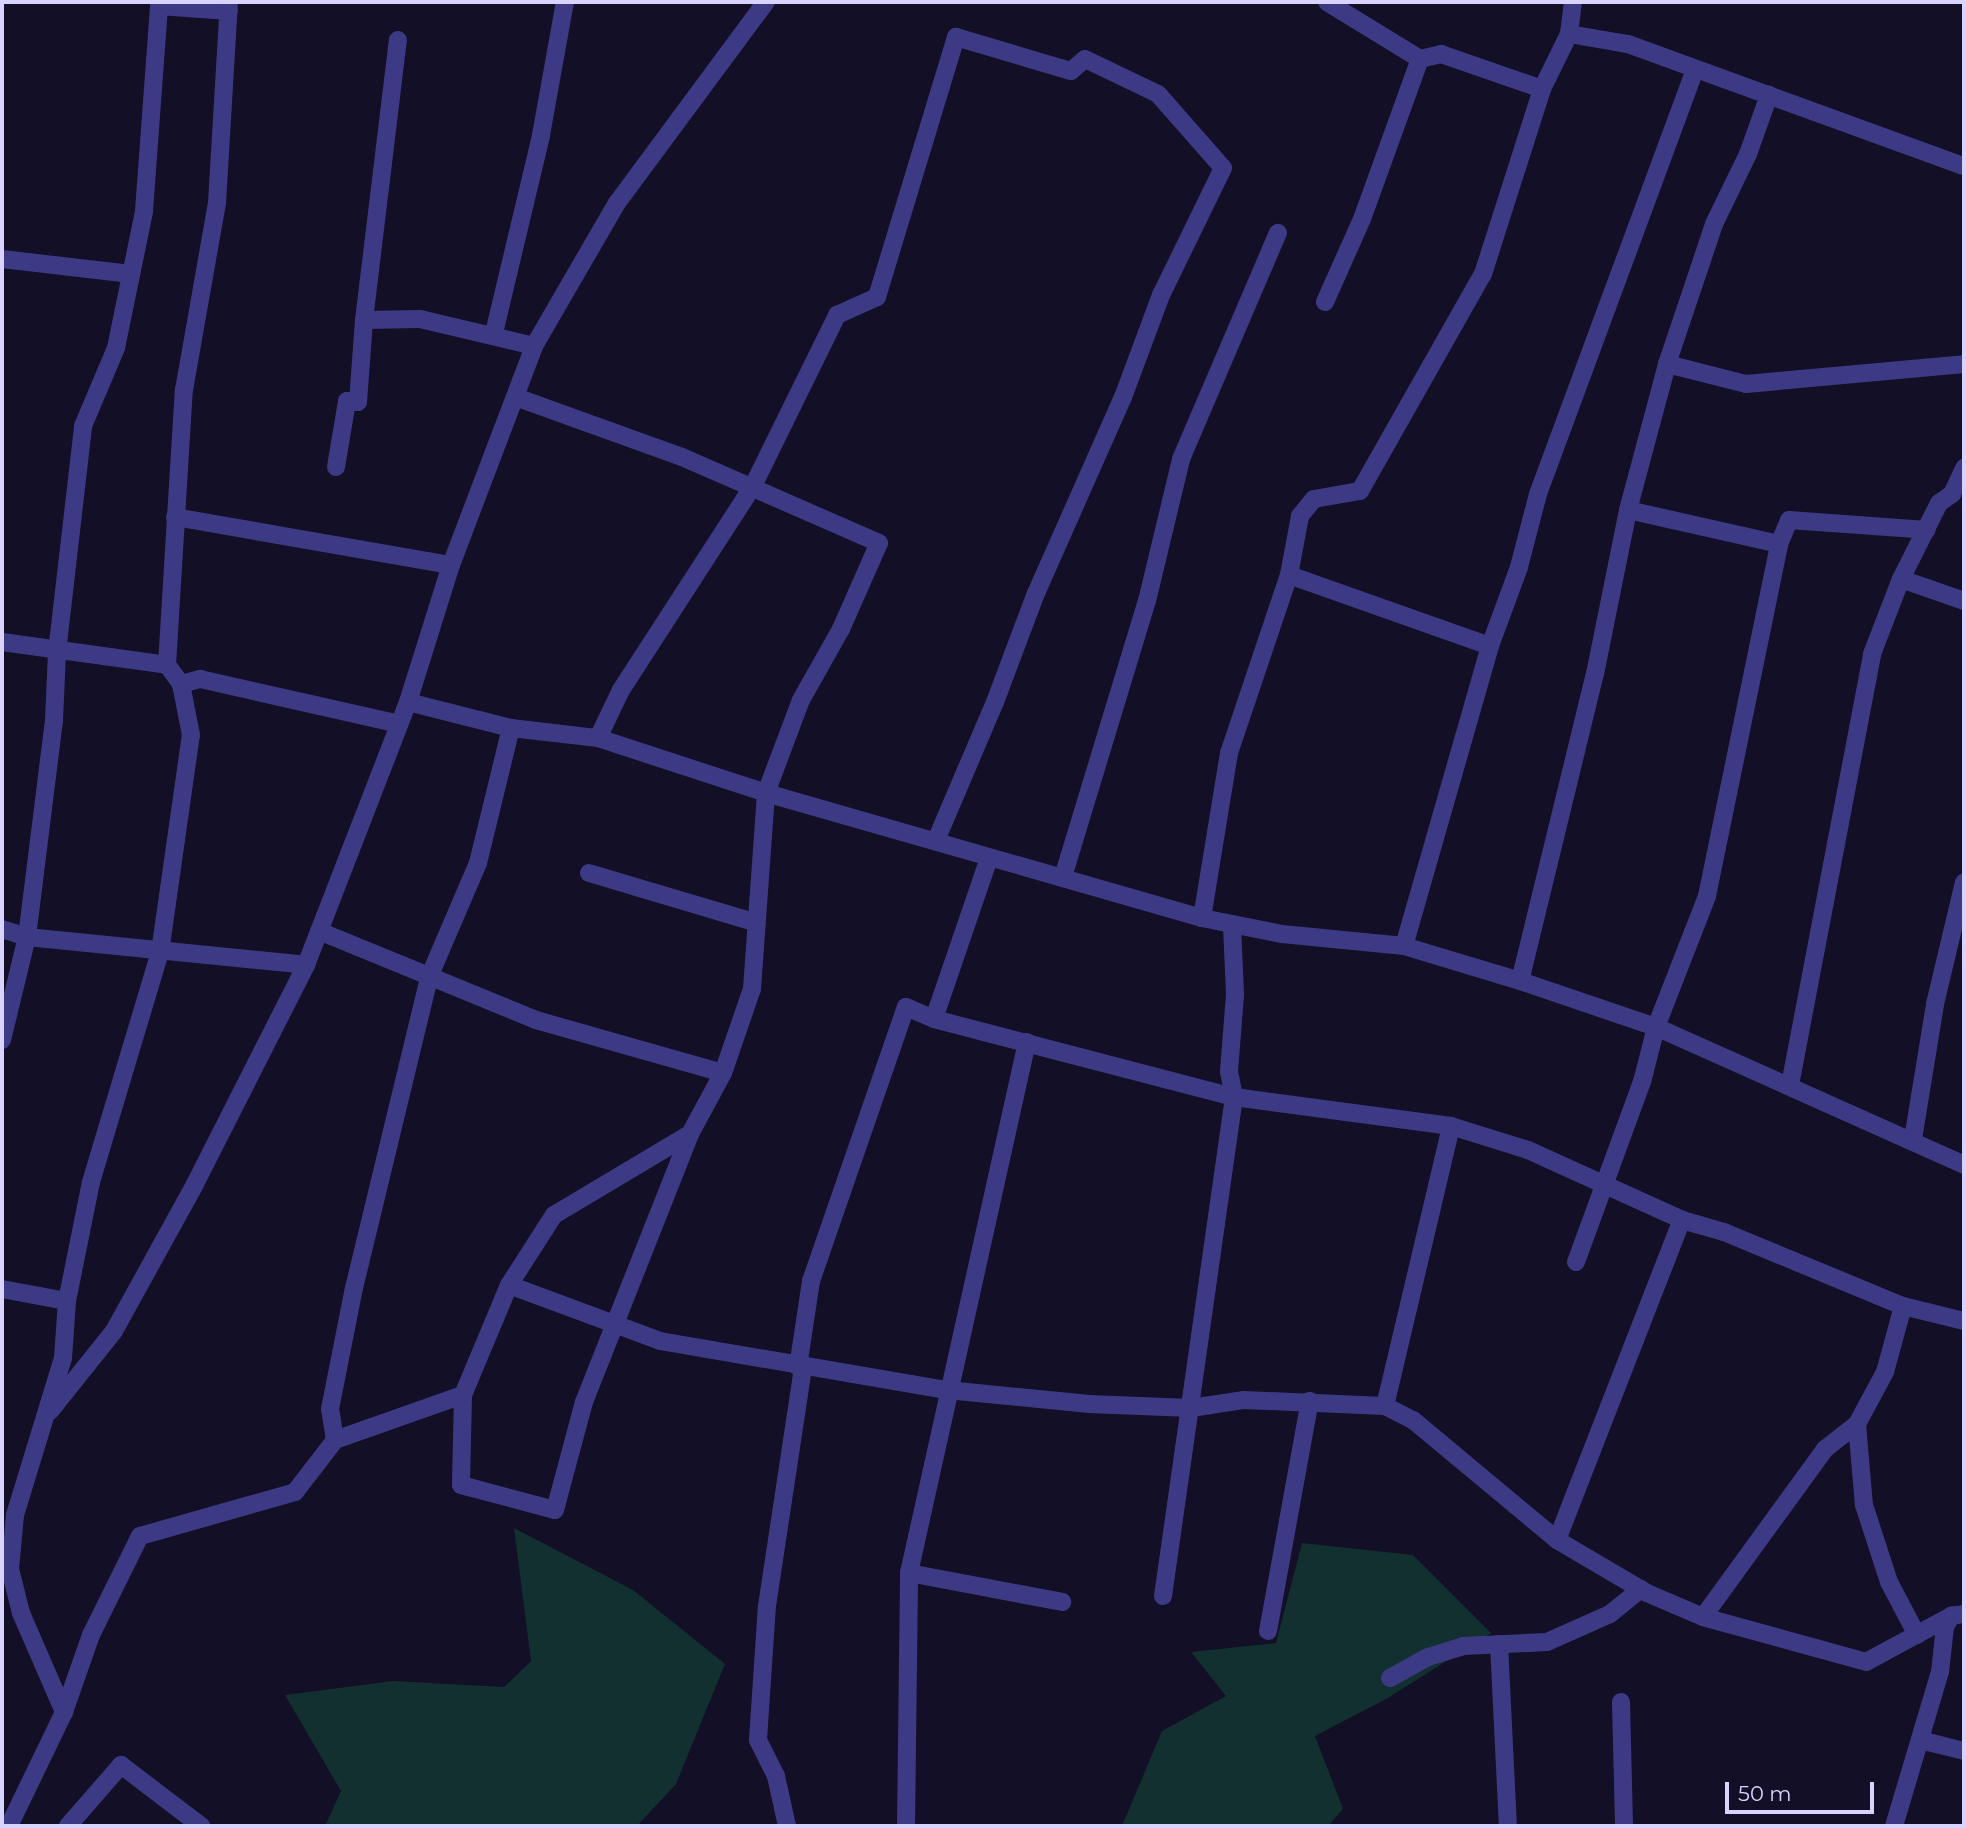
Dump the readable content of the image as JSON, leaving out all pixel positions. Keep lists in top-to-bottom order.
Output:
{
  "scale_bar": "50 m"
}
